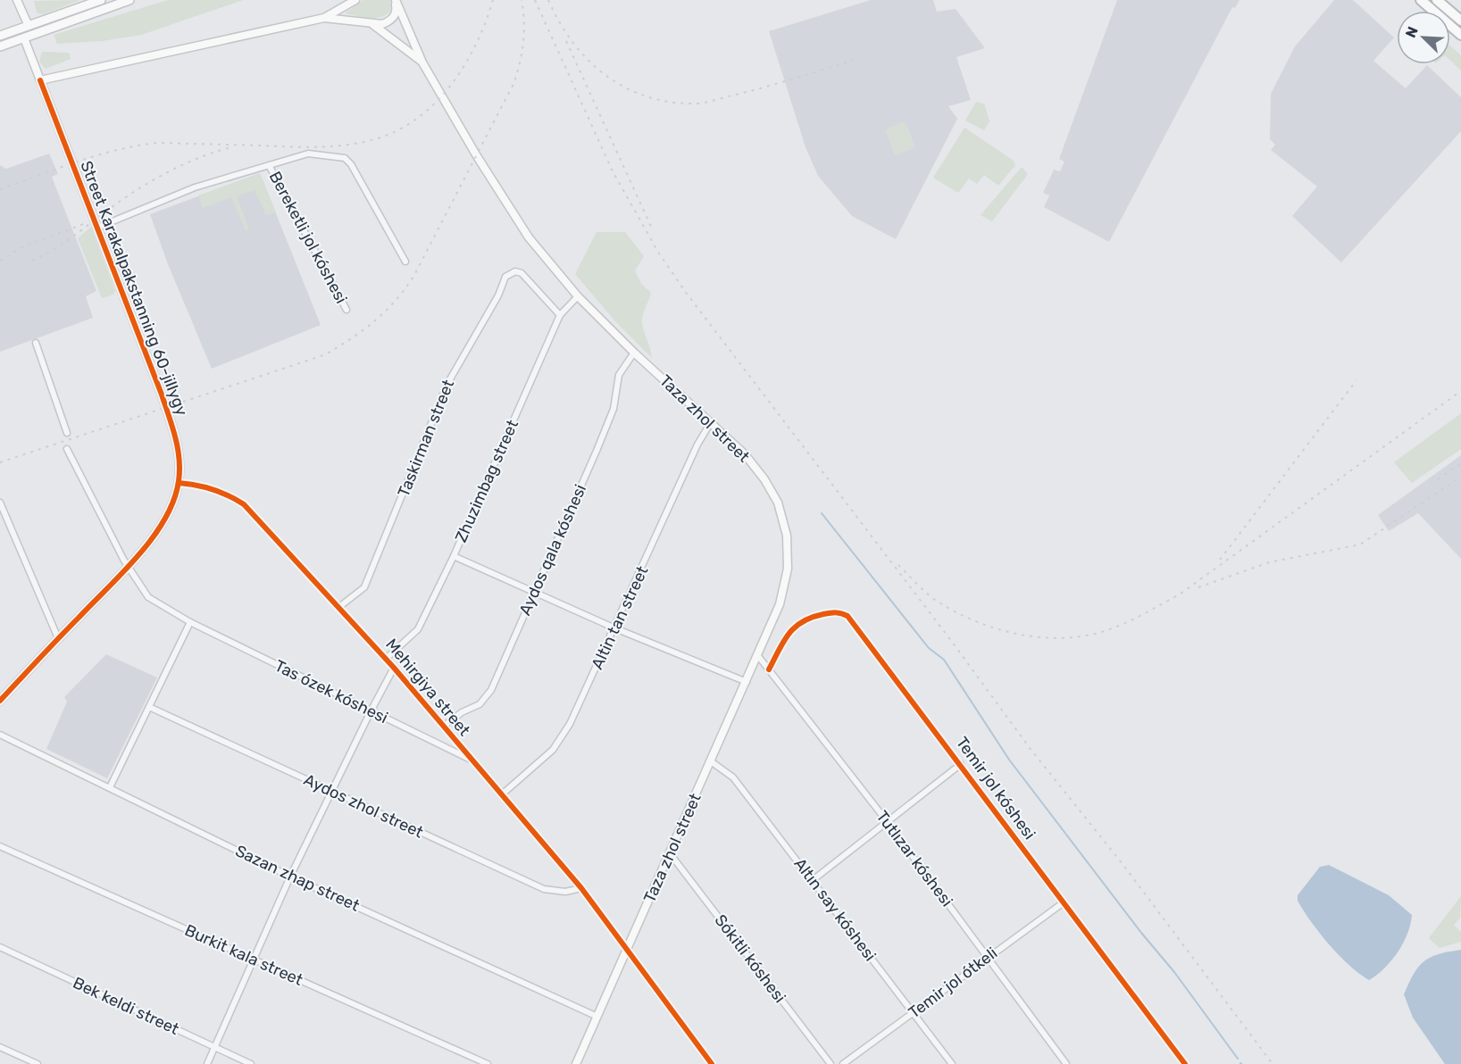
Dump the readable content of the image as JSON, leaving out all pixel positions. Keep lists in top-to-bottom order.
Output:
{
  "streets": {
    "main road": ["Street Karakalpakstanning 60-jillygy", "Taza zhol street"],
    "street": [
      "Bereketli jol kóshesi",
      "Taskirman street",
      "Zhuzimbag street",
      "Aydos qala kóshesi",
      "Altin tan street",
      "Mehirgiya street",
      "Tas ózek kóshesi",
      "Temir jol kóshesi",
      "Aydos zhol street",
      "Tutlızar kóshesi",
      "Sazan zhap street",
      "Altın say kóshesi",
      "Burkit kala street",
      "Sókitli kóshesi",
      "Temir jol ótkeli",
      "Bek keldi street"
    ]
  },
  "crossings": [
    ["Street Karakalpakstanning 60-jillygy", "Mehirgiya street"],
    ["Street Karakalpakstanning 60-jillygy", "Tas ózek kóshesi"],
    ["Taza zhol street", "Zhuzimbag street"],
    ["Taza zhol street", "Aydos qala kóshesi"],
    ["Taza zhol street", "Altin tan street"],
    ["Taza zhol street", "Mehirgiya street"],
    ["Taza zhol street", "Tutlızar kóshesi"],
    ["Taza zhol street", "Sazan zhap street"],
    ["Taza zhol street", "Altın say kóshesi"],
    ["Taza zhol street", "Sókitli kóshesi"],
    ["Taskirman street", "Zhuzimbag street"],
    ["Taskirman street", "Mehirgiya street"],
    ["Zhuzimbag street", "Mehirgiya street"],
    ["Aydos qala kóshesi", "Mehirgiya street"],
    ["Altin tan street", "Mehirgiya street"],
    ["Mehirgiya street", "Tas ózek kóshesi"],
    ["Mehirgiya street", "Aydos zhol street"],
    ["Temir jol kóshesi", "Tutlızar kóshesi"],
    ["Temir jol kóshesi", "Temir jol ótkeli"],
    ["Tutlızar kóshesi", "Temir jol ótkeli"],
    ["Altın say kóshesi", "Temir jol ótkeli"]
  ],
  "north": "top left"
}
